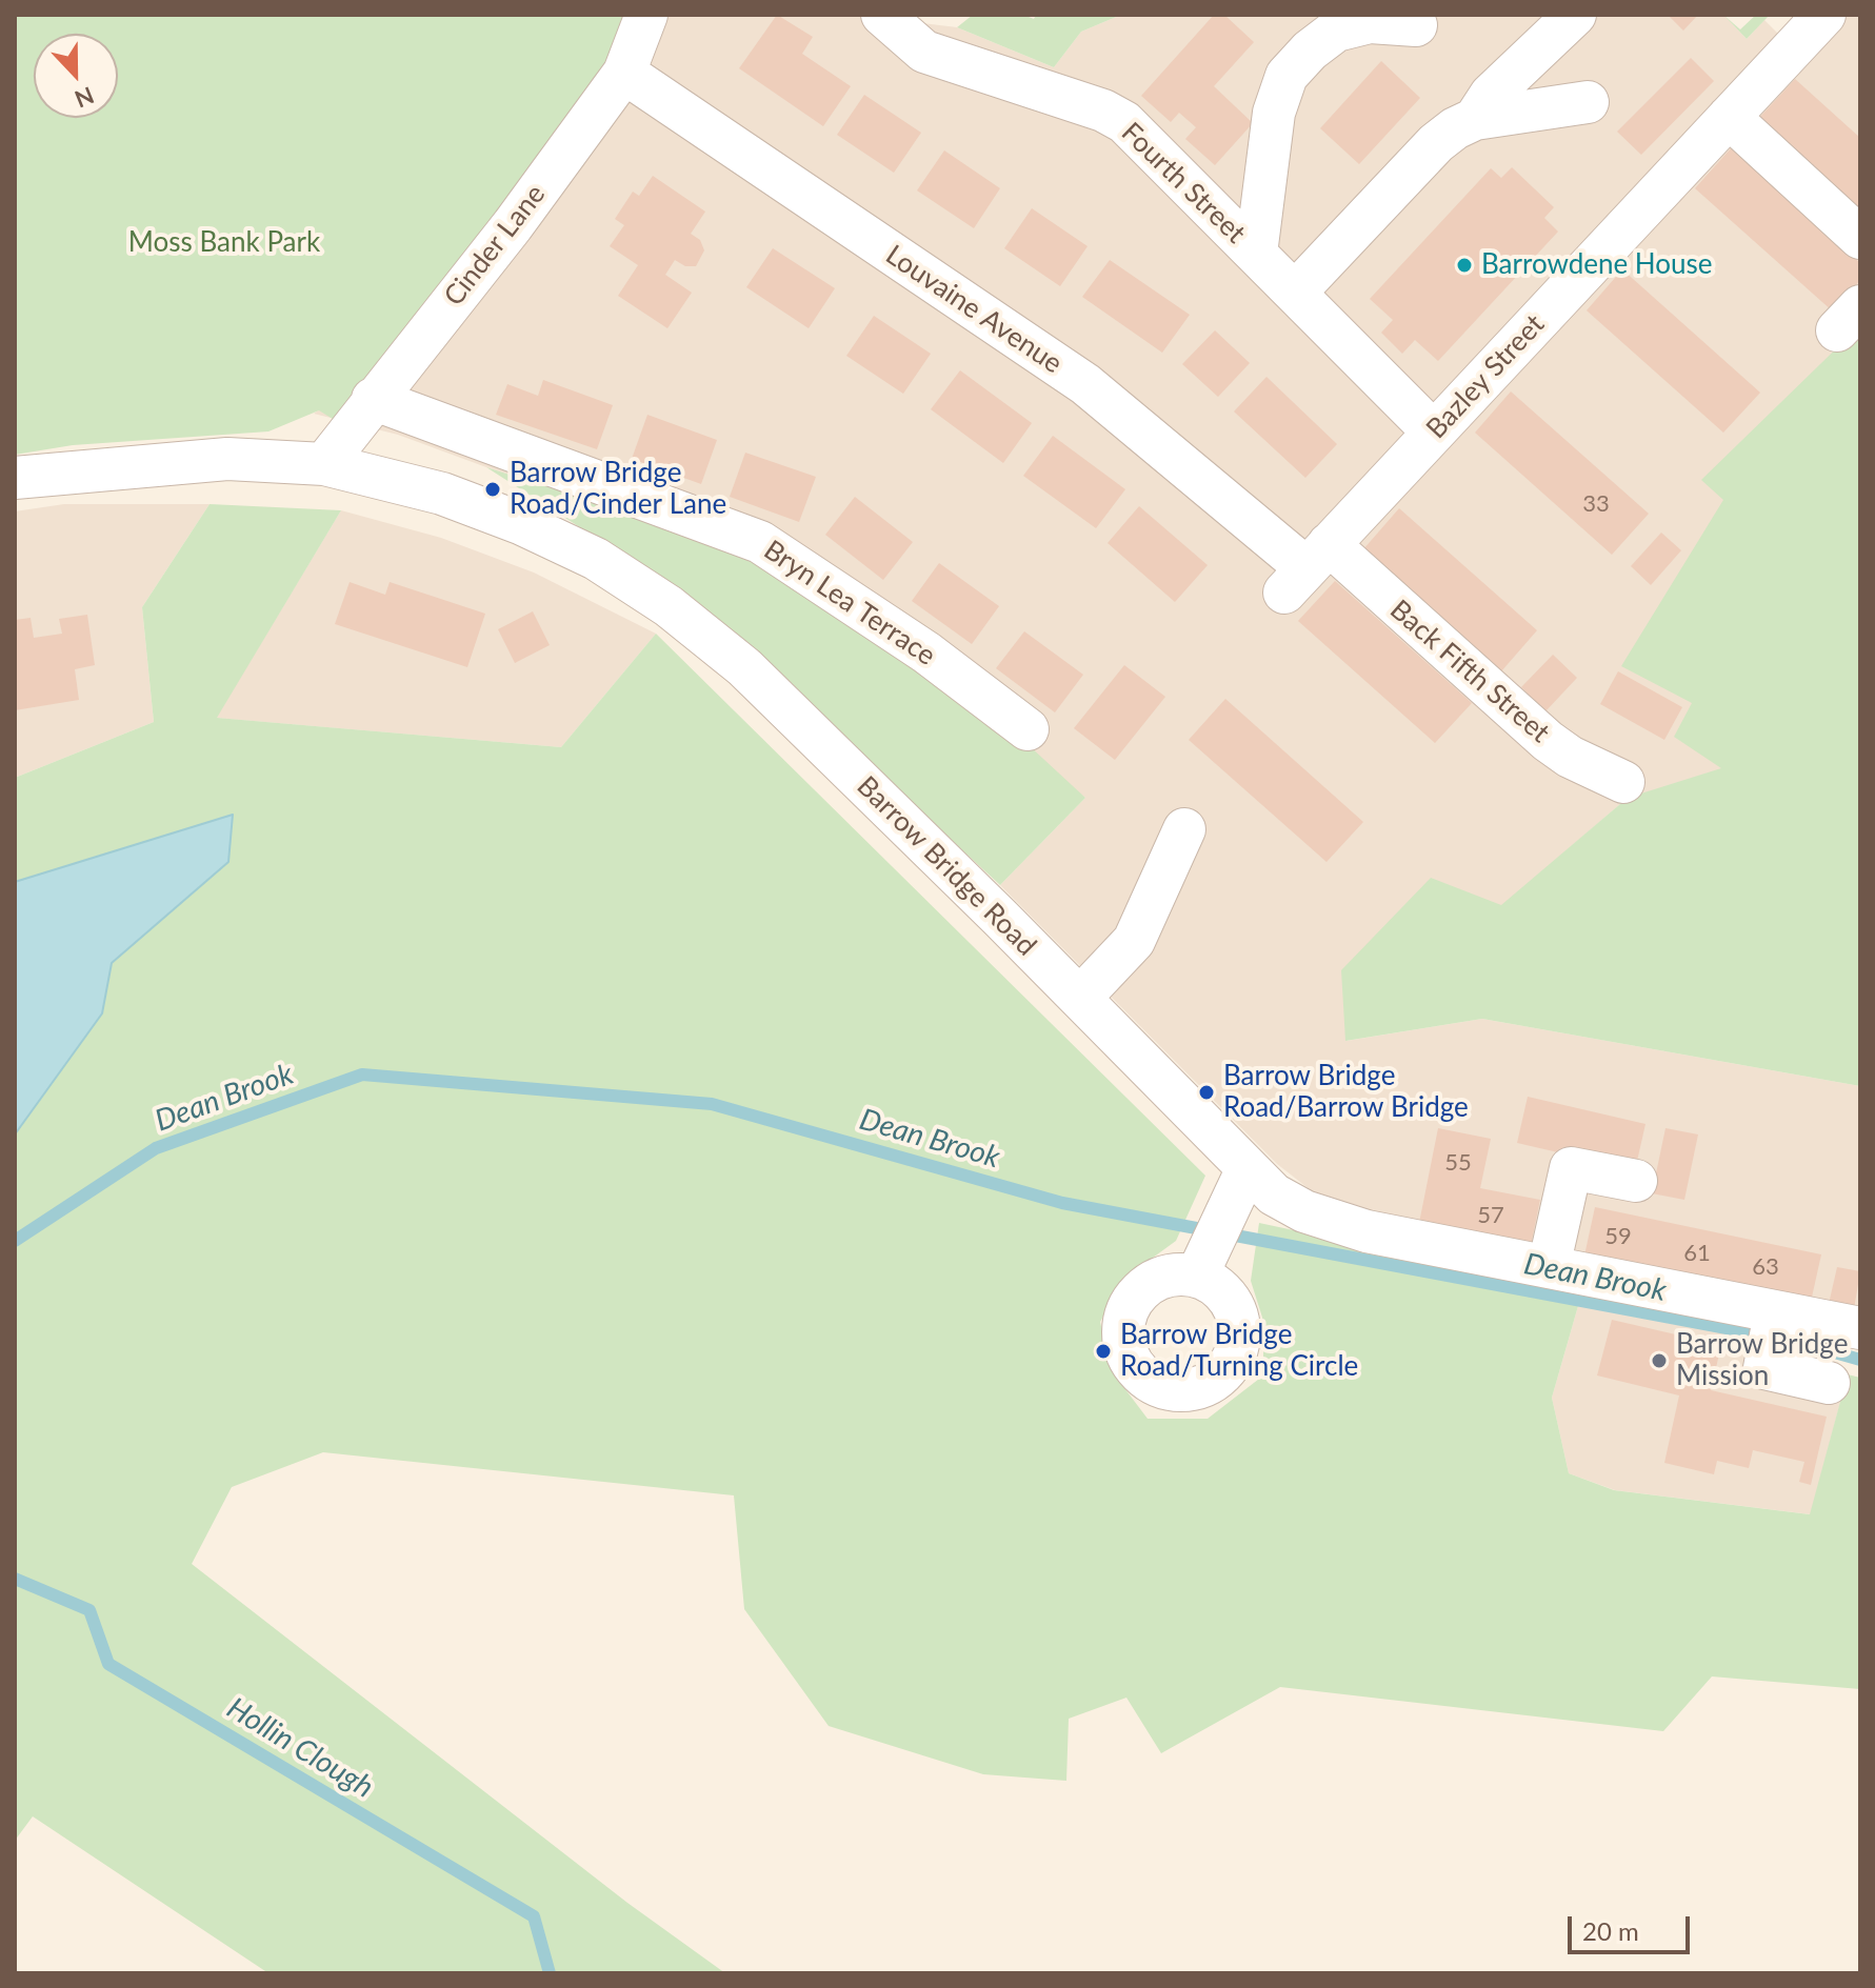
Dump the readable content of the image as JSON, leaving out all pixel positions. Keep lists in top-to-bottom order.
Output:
{
  "streets": {
    "street": [
      "Fourth Street",
      "Cinder Lane",
      "Louvaine Avenue",
      "Bazley Street",
      "Bryn Lea Terrace",
      "Back Fifth Street",
      "Barrow Bridge Road"
    ]
  },
  "crossings": [
    ["Fourth Street", "Bazley Street"],
    ["Cinder Lane", "Louvaine Avenue"],
    ["Cinder Lane", "Bryn Lea Terrace"],
    ["Cinder Lane", "Barrow Bridge Road"],
    ["Louvaine Avenue", "Bazley Street"],
    ["Louvaine Avenue", "Back Fifth Street"],
    ["Bazley Street", "Back Fifth Street"]
  ],
  "water": ["Dean Brook", "Hollin Clough"],
  "parks": ["Moss Bank Park"],
  "places": [
    "Barrowdene House",
    "Barrow Bridge Road/Cinder Lane",
    "Barrow Bridge Road/Barrow Bridge",
    "Barrow Bridge Road/Turning Circle",
    "Barrow Bridge Mission"
  ],
  "house_numbers": [
    "33",
    "55",
    "57",
    "59",
    "61",
    "63"
  ],
  "scale_bar": "20 m",
  "north": "bottom"
}
